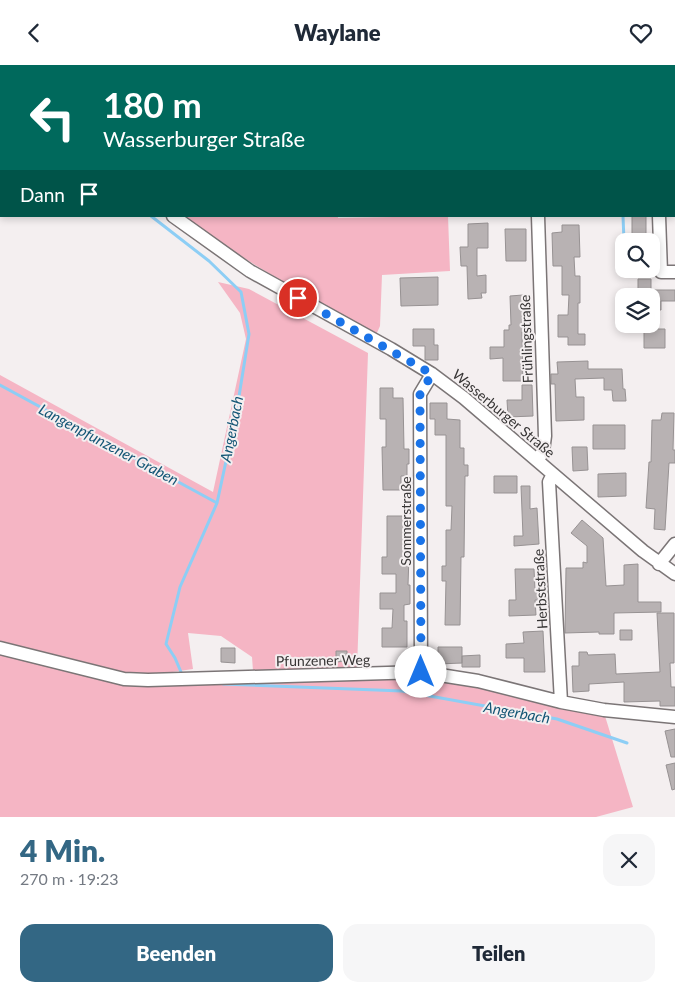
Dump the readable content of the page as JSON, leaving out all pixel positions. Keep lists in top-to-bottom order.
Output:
{
  "streets": {
    "street": [
      "Frühlingstraße",
      "Wasserburger Straße",
      "Sommerstraße",
      "Herbststraße",
      "Pfunzener Weg"
    ]
  },
  "crossings": [
    ["Frühlingstraße", "Wasserburger Straße"],
    ["Wasserburger Straße", "Sommerstraße"],
    ["Wasserburger Straße", "Herbststraße"],
    ["Sommerstraße", "Pfunzener Weg"],
    ["Herbststraße", "Pfunzener Weg"]
  ],
  "water": ["Angerbach", "Langenpfunzener Graben"],
  "page": {
    "header": "Waylane",
    "turn": ["180 m", "Wasserburger Straße"],
    "then": "Dann",
    "heading": ["4 Min.", "270 m · 19:23"],
    "buttons": ["Beenden", "Teilen"]
  }
}
